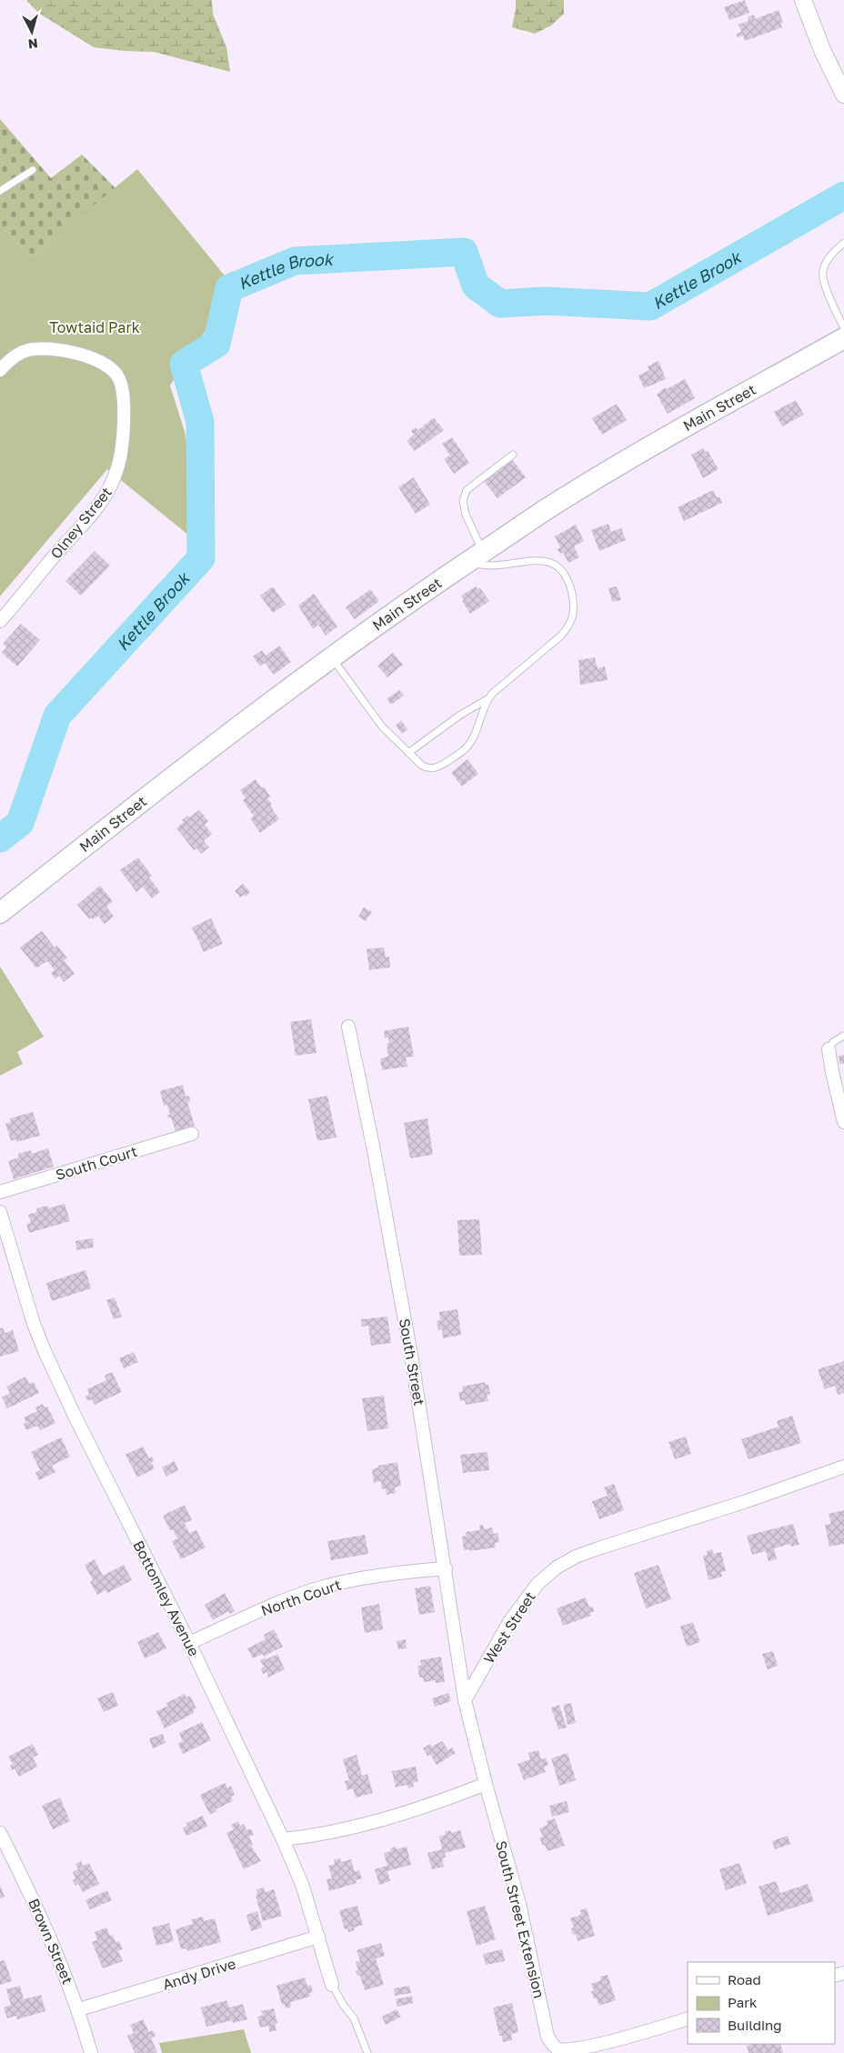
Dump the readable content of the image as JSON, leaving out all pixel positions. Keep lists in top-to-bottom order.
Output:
{
  "streets": {
    "highway": ["Main Street"],
    "street": [
      "Olney Street",
      "South Court",
      "South Street",
      "North Court",
      "Bottomley Avenue",
      "West Street",
      "South Street Extension",
      "Brown Street",
      "Andy Drive"
    ]
  },
  "crossings": [
    ["South Street", "North Court"],
    ["South Street", "West Street"],
    ["North Court", "Bottomley Avenue"],
    ["Bottomley Avenue", "Andy Drive"],
    ["Brown Street", "Andy Drive"]
  ],
  "water": ["Kettle Brook"],
  "parks": ["Towtaid Park"],
  "legend": ["Road", "Park", "Building"],
  "north": "bottom"
}
